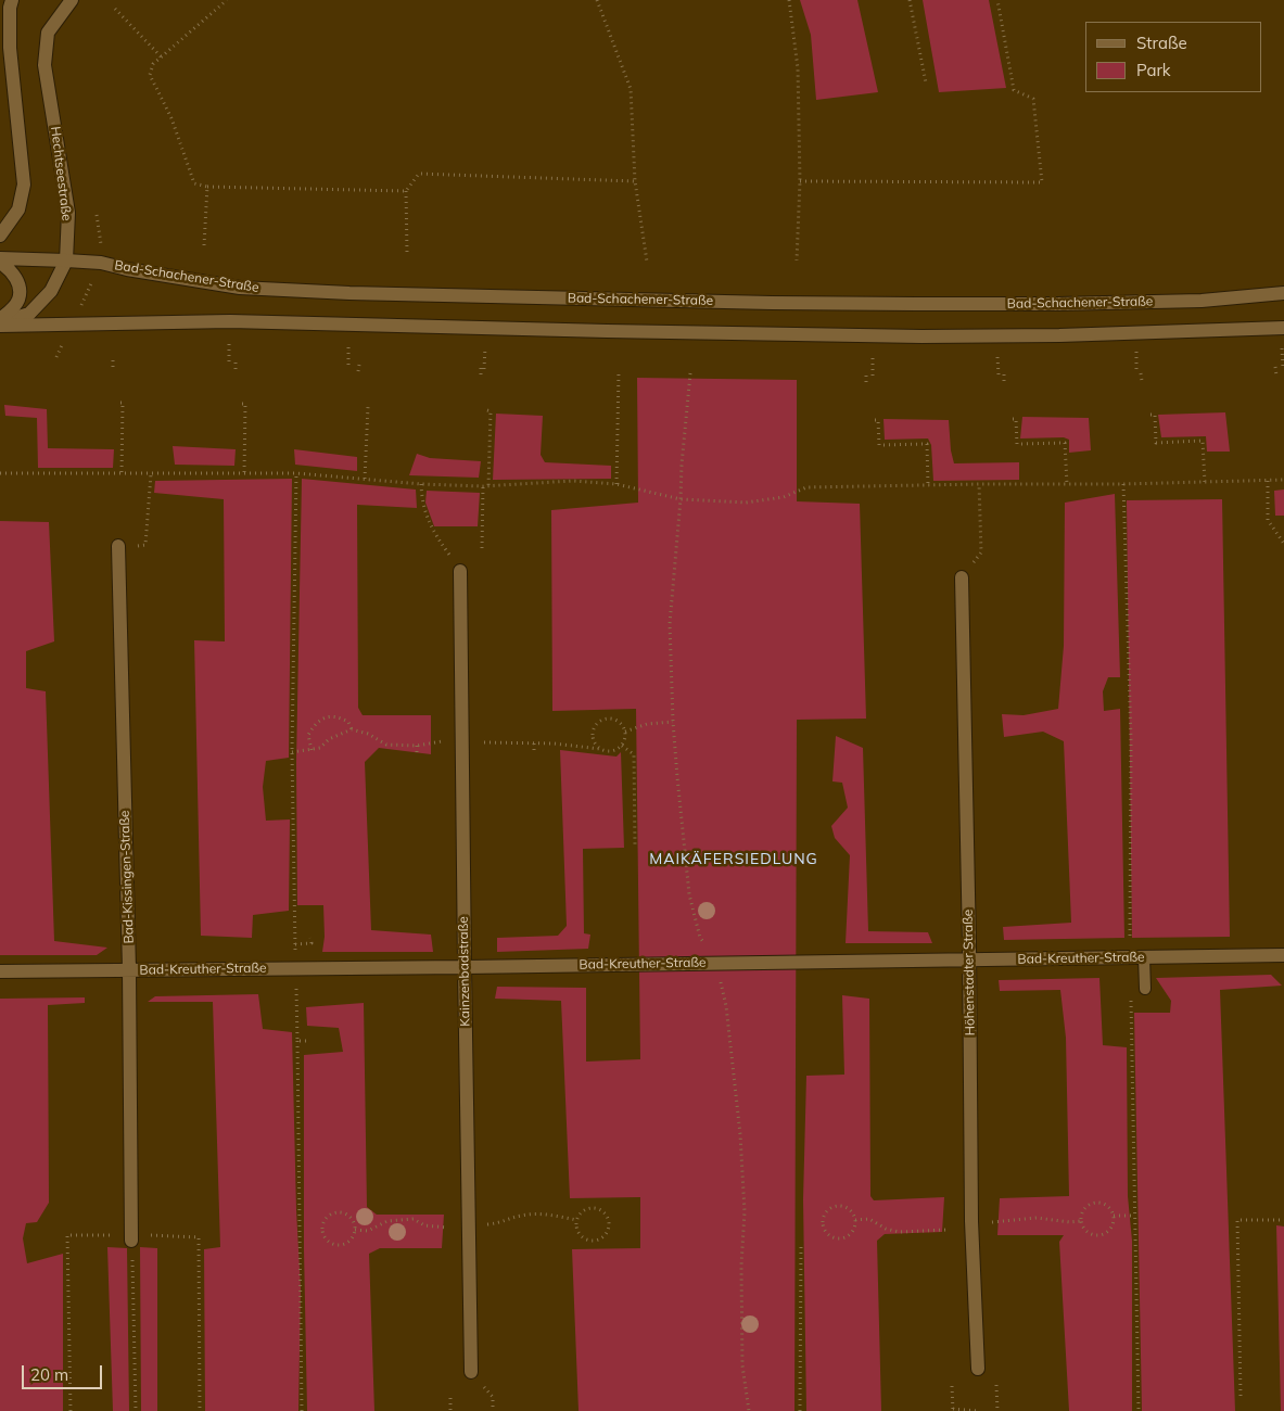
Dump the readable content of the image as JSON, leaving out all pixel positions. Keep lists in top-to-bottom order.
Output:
{
  "streets": {
    "street": [
      "Hechtseestraße",
      "Bad-Schachener-Straße",
      "Bad-Kissingen-Straße",
      "Bad-Kreuther-Straße",
      "Kainzenbadstraße",
      "Höhenstadter Straße"
    ]
  },
  "crossings": [
    ["Hechtseestraße", "Bad-Schachener-Straße"],
    ["Bad-Kissingen-Straße", "Bad-Kreuther-Straße"],
    ["Bad-Kreuther-Straße", "Kainzenbadstraße"],
    ["Bad-Kreuther-Straße", "Höhenstadter Straße"]
  ],
  "districts": ["MAIKÄFERSIEDLUNG"],
  "legend": ["Straße", "Park"],
  "scale_bar": "20 m"
}
